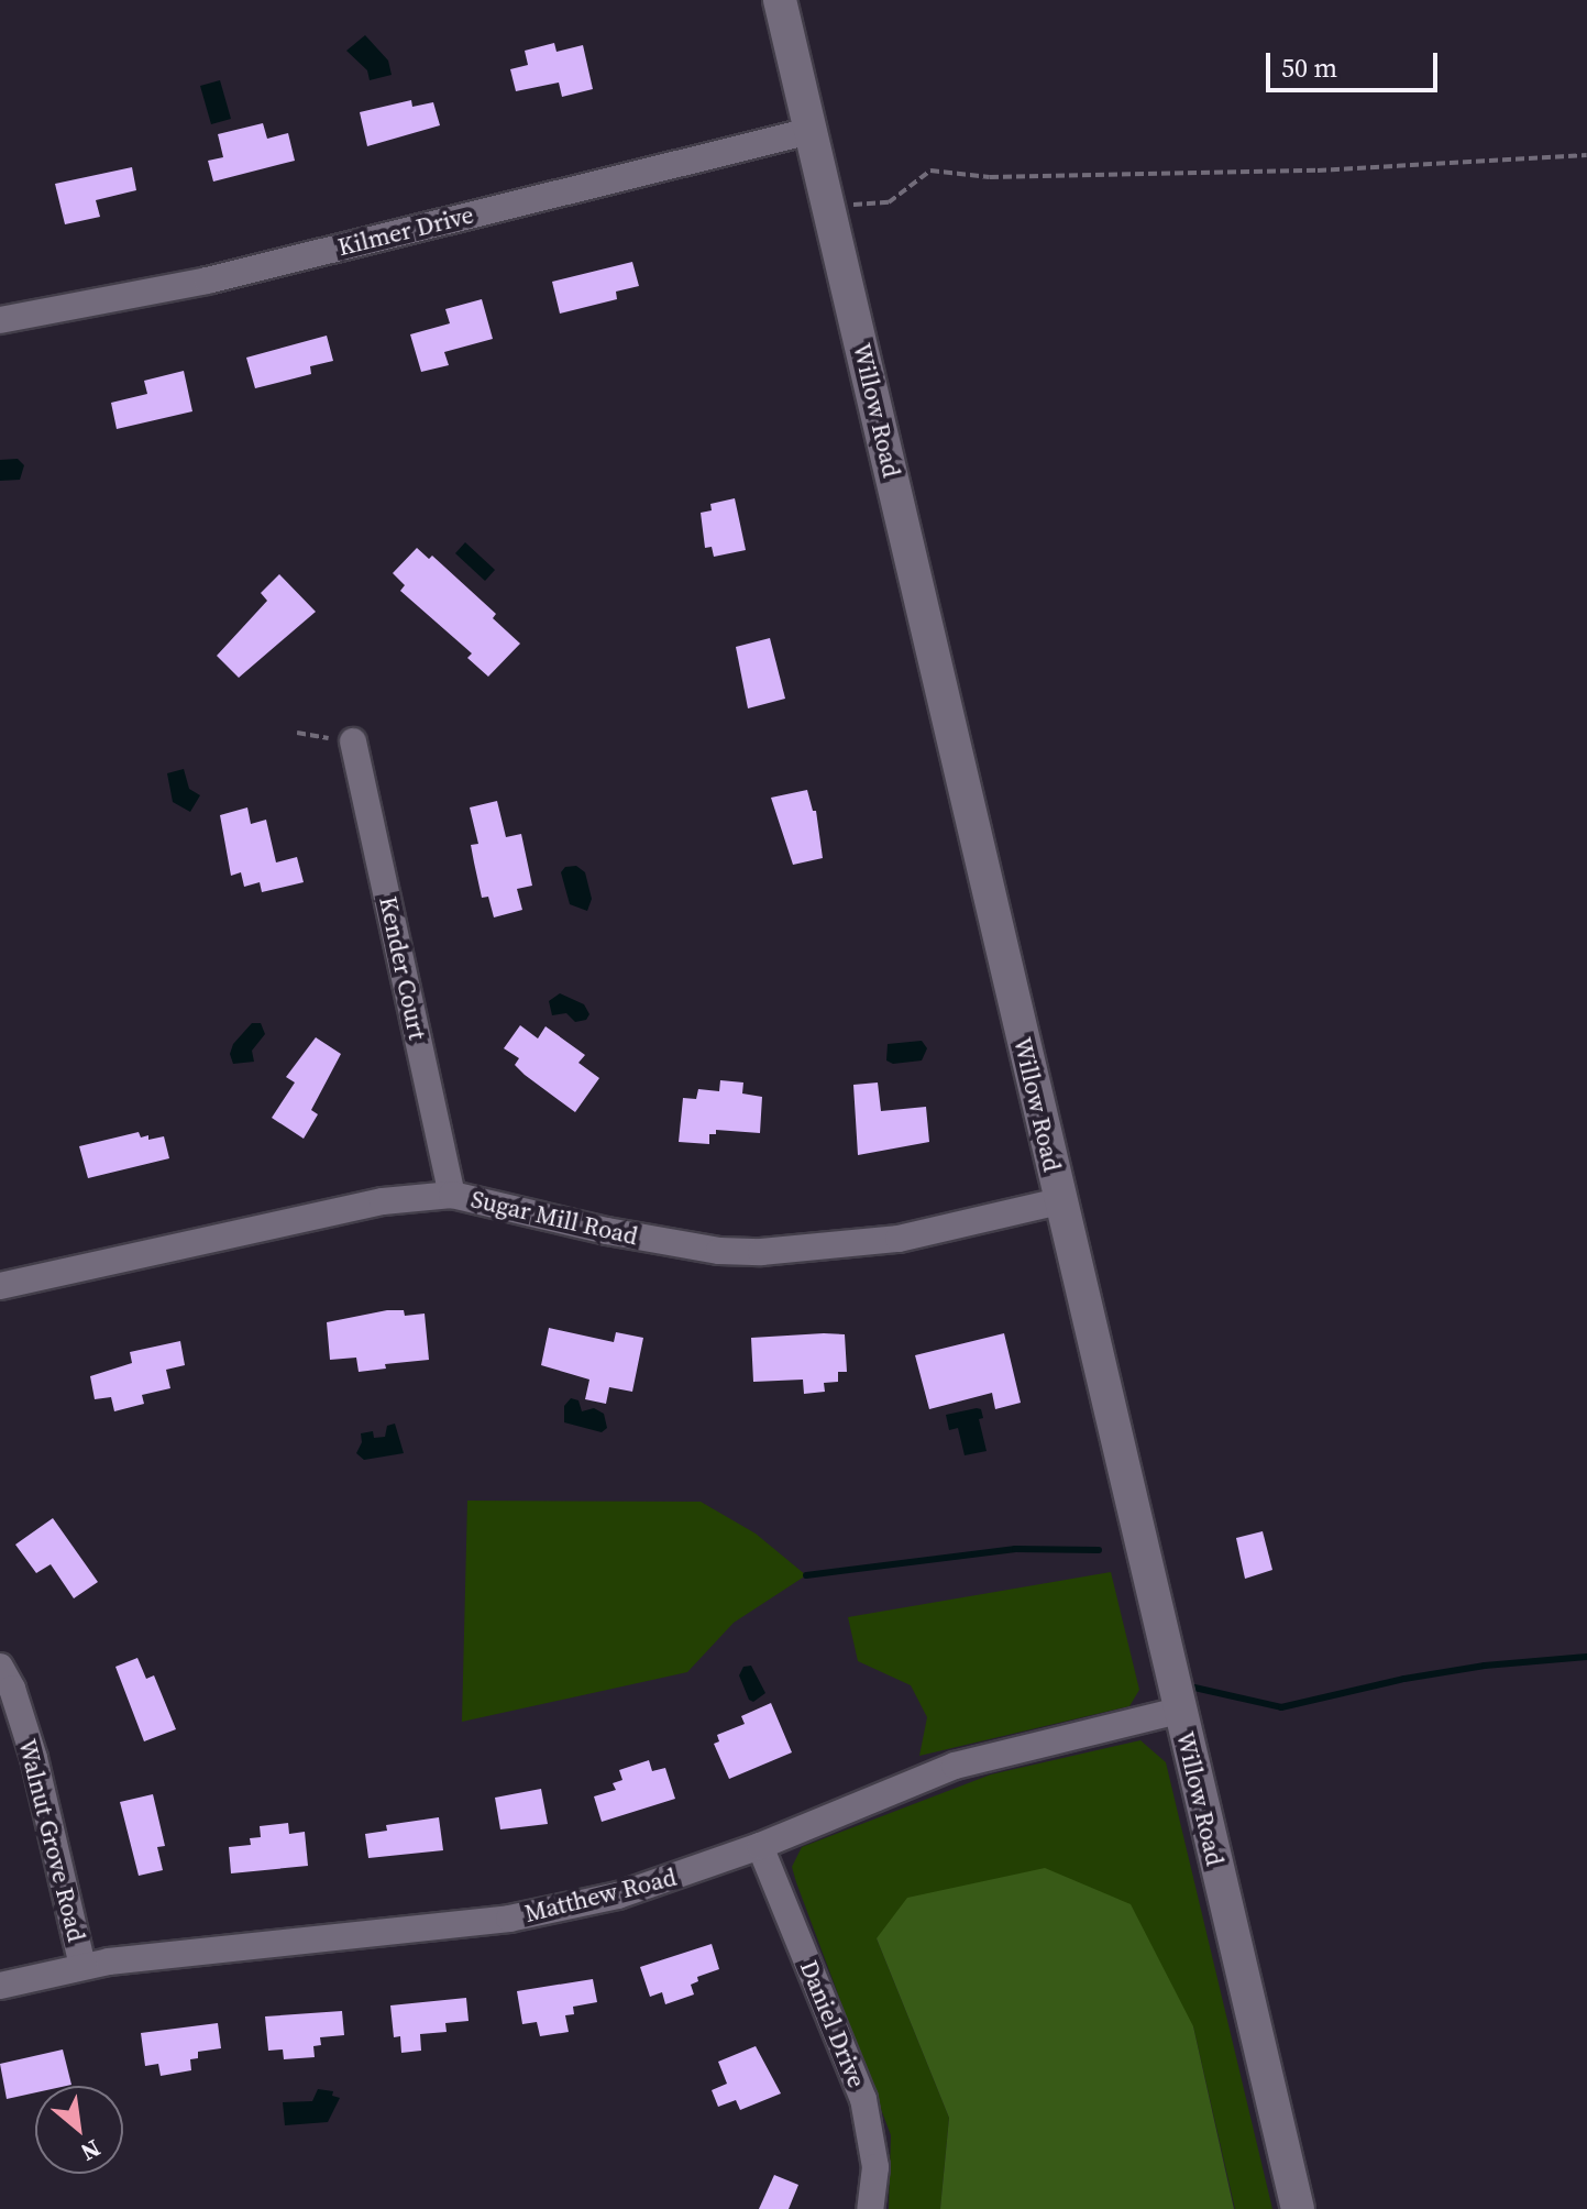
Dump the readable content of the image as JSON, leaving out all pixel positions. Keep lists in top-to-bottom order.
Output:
{
  "streets": {
    "street": [
      "Kilmer Drive",
      "Willow Road",
      "Kender Court",
      "Sugar Mill Road",
      "Walnut Grove Road",
      "Matthew Road",
      "Daniel Drive"
    ]
  },
  "crossings": [
    ["Kilmer Drive", "Willow Road"],
    ["Willow Road", "Sugar Mill Road"],
    ["Willow Road", "Matthew Road"],
    ["Kender Court", "Sugar Mill Road"],
    ["Walnut Grove Road", "Matthew Road"],
    ["Matthew Road", "Daniel Drive"]
  ],
  "scale_bar": "50 m",
  "north": "bottom right"
}
